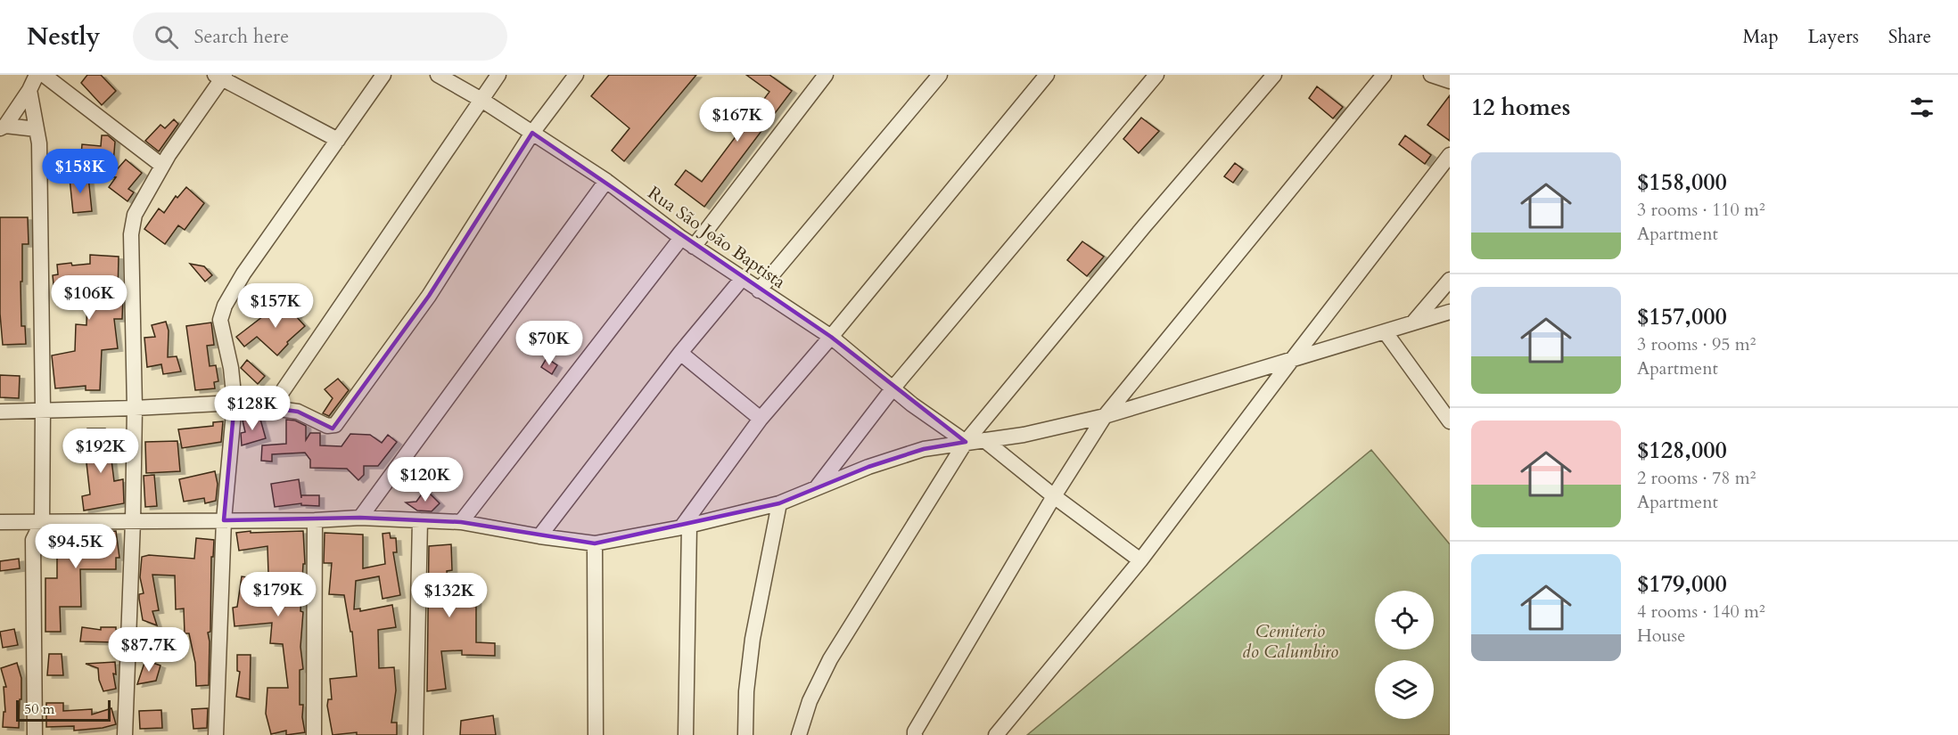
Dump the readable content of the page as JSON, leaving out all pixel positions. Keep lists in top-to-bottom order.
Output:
{
  "streets": {
    "street": ["Rua São João Baptista"]
  },
  "parks": ["Cemiterio do Calumbiro"],
  "scale_bar": "50 m",
  "page": {
    "header": "Nestly",
    "search": "Search here",
    "nav": ["Map", "Layers", "Share"],
    "heading": "12 homes",
    "price": [
      "$167K",
      "$158K",
      "$106K",
      "$157K",
      "$70K",
      "$128K",
      "$192K",
      "$120K",
      "$94.5K",
      "$179K",
      "$132K",
      "$87.7K"
    ],
    "list": [
      {
        "name": "$158,000",
        "note": "3 rooms · 110 m² · Apartment"
      },
      {
        "name": "$157,000",
        "note": "3 rooms · 95 m² · Apartment"
      },
      {
        "name": "$128,000",
        "note": "2 rooms · 78 m² · Apartment"
      },
      {
        "name": "$179,000",
        "note": "4 rooms · 140 m² · House"
      }
    ],
    "scale": "50 m"
  }
}
